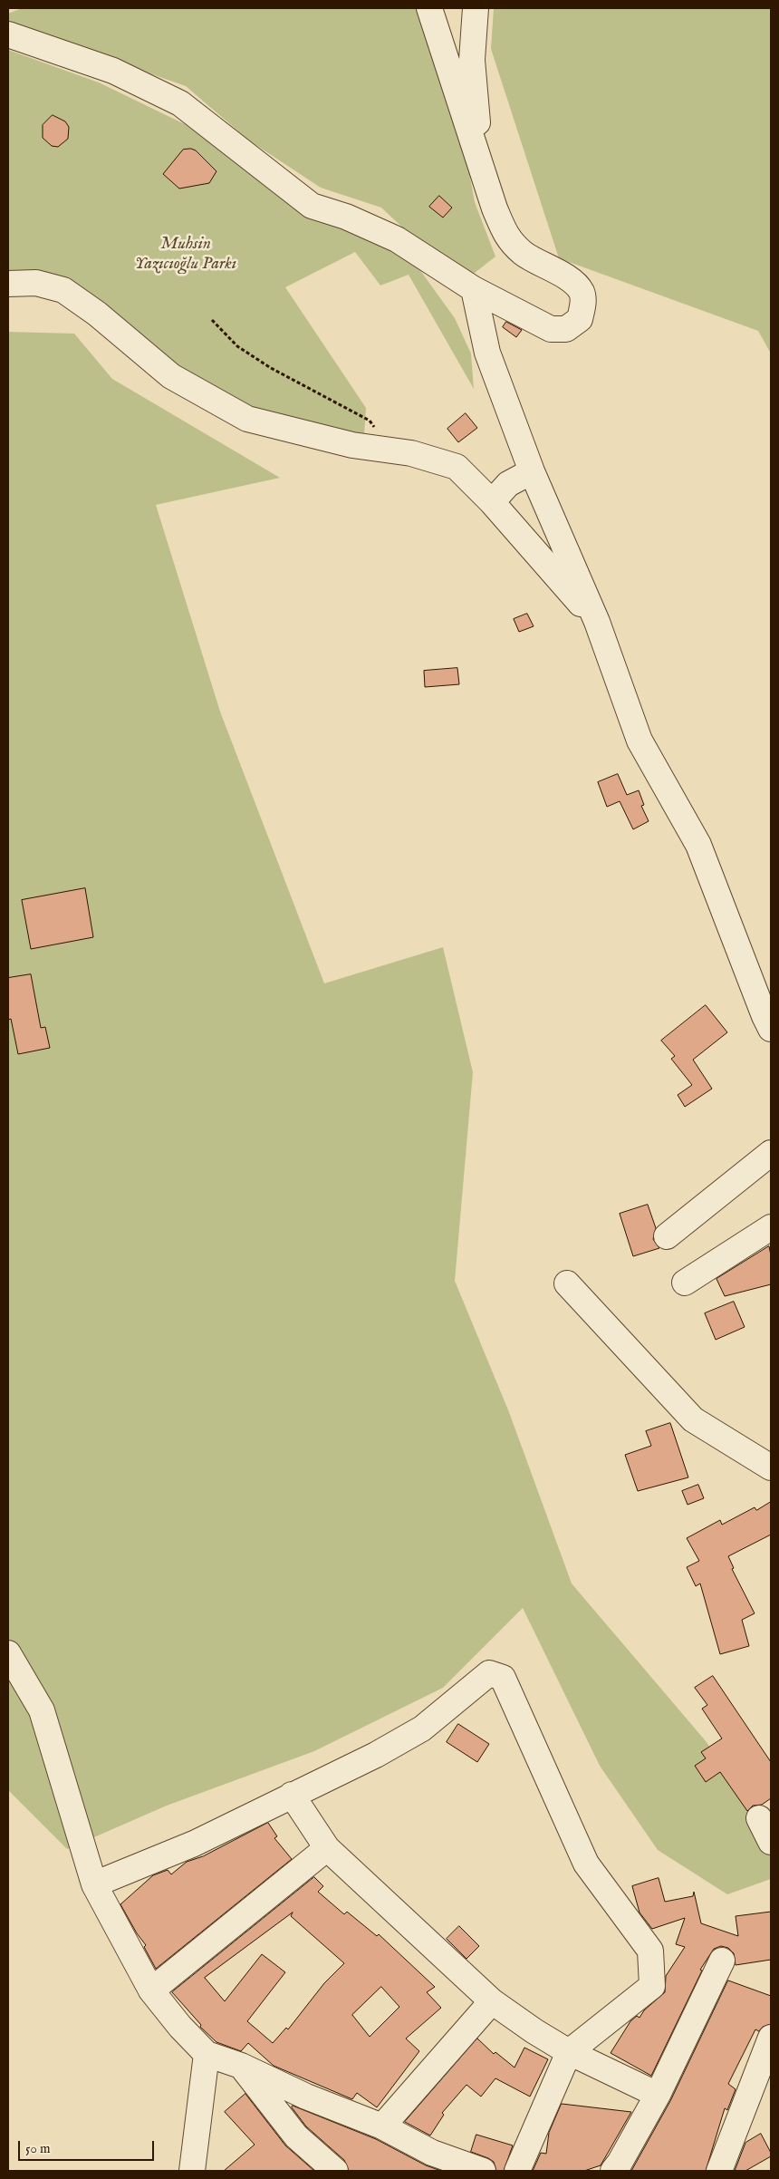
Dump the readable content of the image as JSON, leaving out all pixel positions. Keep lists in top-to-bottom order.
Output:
{
  "parks": ["Muhsin Yazıcıoğlu Parkı"],
  "scale_bar": "50 m"
}
